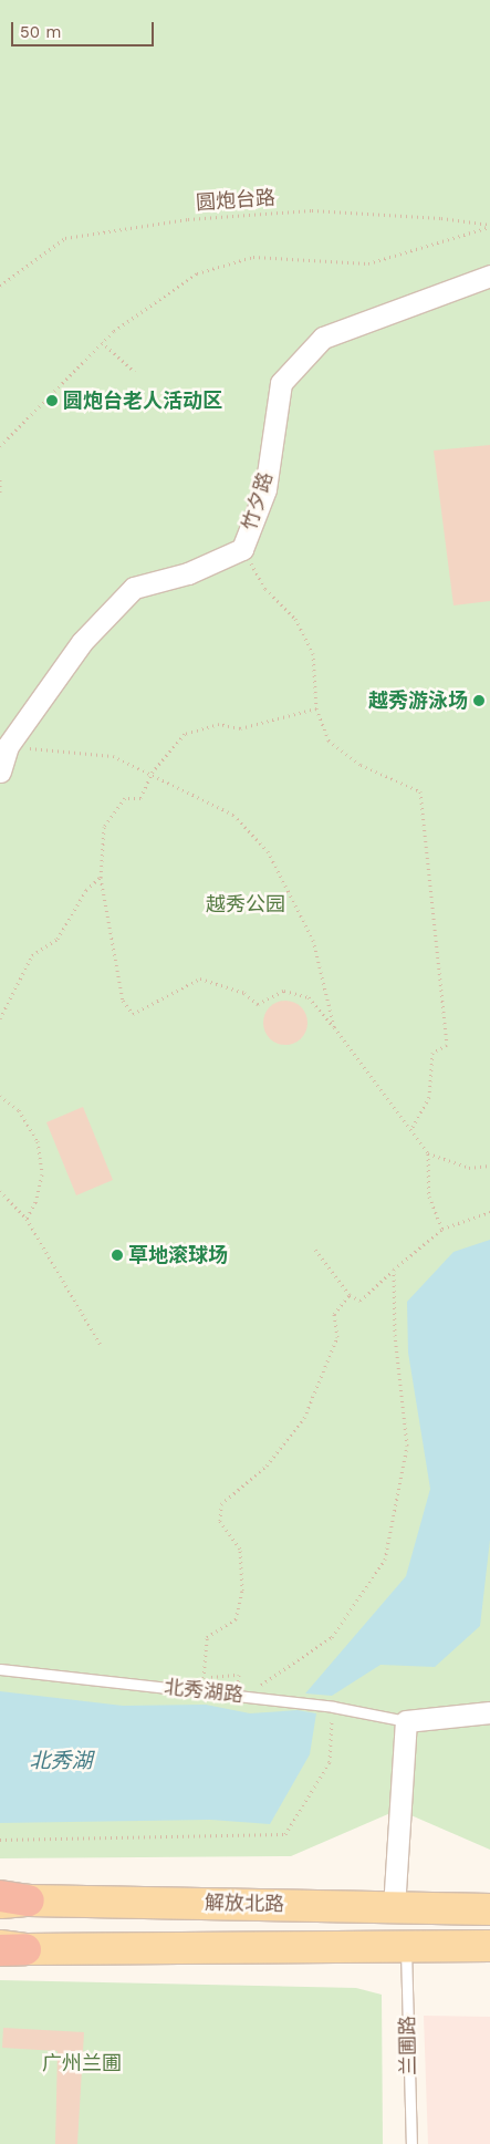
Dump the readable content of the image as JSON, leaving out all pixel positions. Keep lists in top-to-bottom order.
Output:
{
  "streets": {
    "main road": ["解放北路"],
    "street": ["竹夕路"],
    "lane": ["北秀湖路", "兰圃路"],
    "path": ["圆炮台路"]
  },
  "water": ["北秀湖"],
  "parks": ["越秀公园", "广州兰圃"],
  "places": ["圆炮台老人活动区", "越秀游泳场", "草地滚球场"],
  "scale_bar": "50 m"
}
